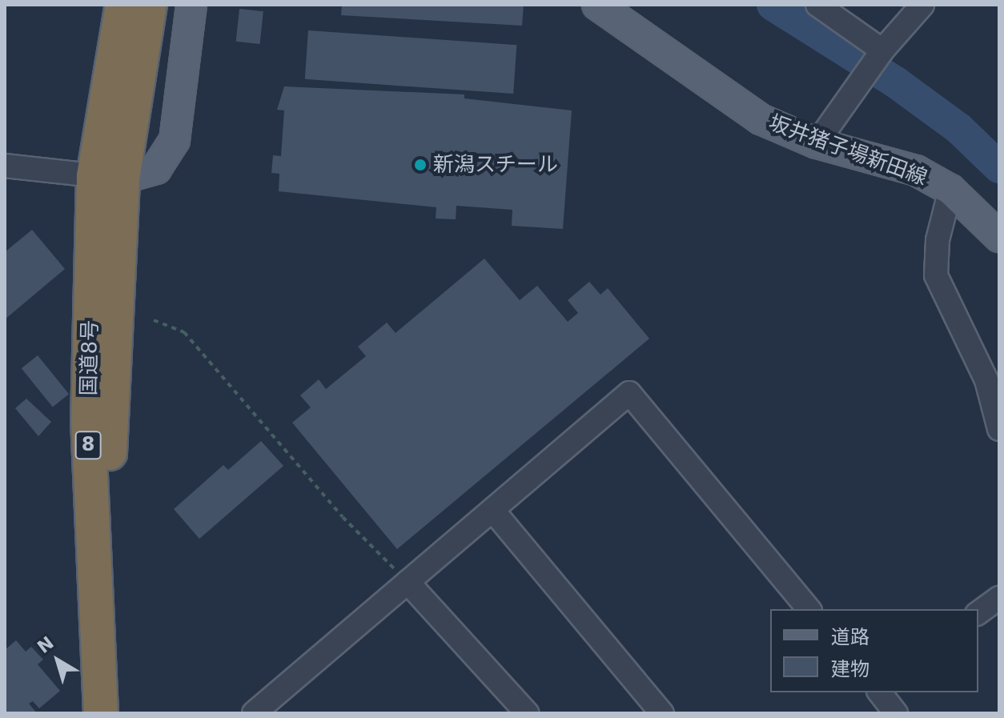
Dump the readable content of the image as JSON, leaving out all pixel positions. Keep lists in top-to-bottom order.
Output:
{
  "streets": {
    "highway": ["国道8号", "8"],
    "main road": ["坂井猪子場新田線"]
  },
  "places": ["新潟スチール"],
  "legend": ["道路", "建物"],
  "north": "top left"
}
